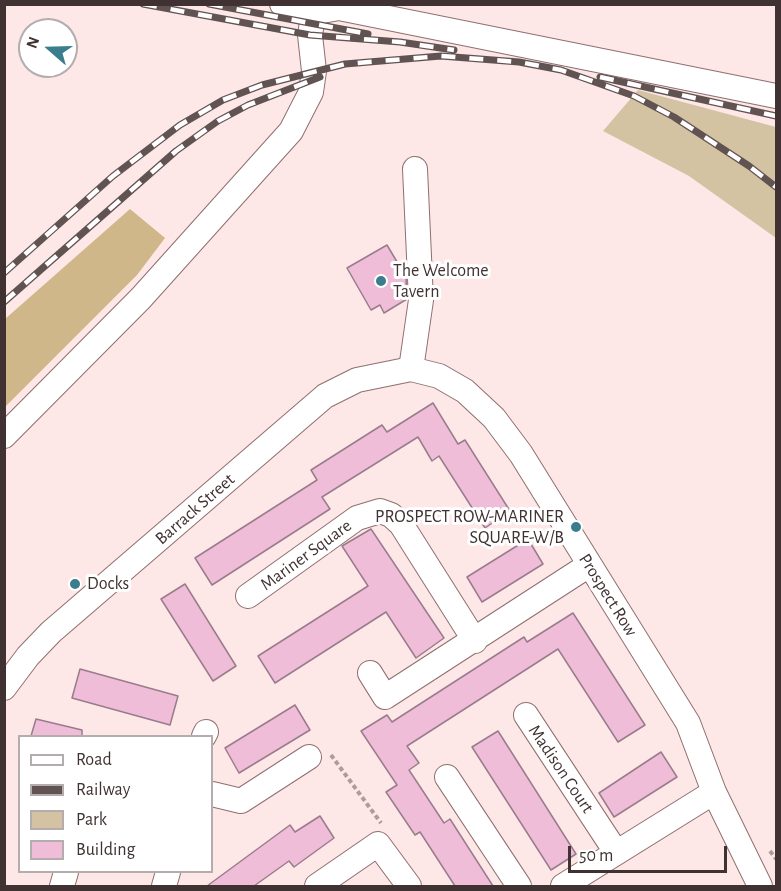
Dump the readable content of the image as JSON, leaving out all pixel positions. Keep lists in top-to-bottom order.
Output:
{
  "streets": {
    "street": [
      "Barrack Street",
      "Mariner Square",
      "Prospect Row",
      "Madison Court"
    ]
  },
  "crossings": [
    ["Barrack Street", "Prospect Row"]
  ],
  "places": ["The Welcome Tavern", "PROSPECT ROW-MARINER SQUARE-W/B", "Docks"],
  "legend": [
    "Road",
    "Railway",
    "Park",
    "Building"
  ],
  "scale_bar": "50 m",
  "north": "left"
}
